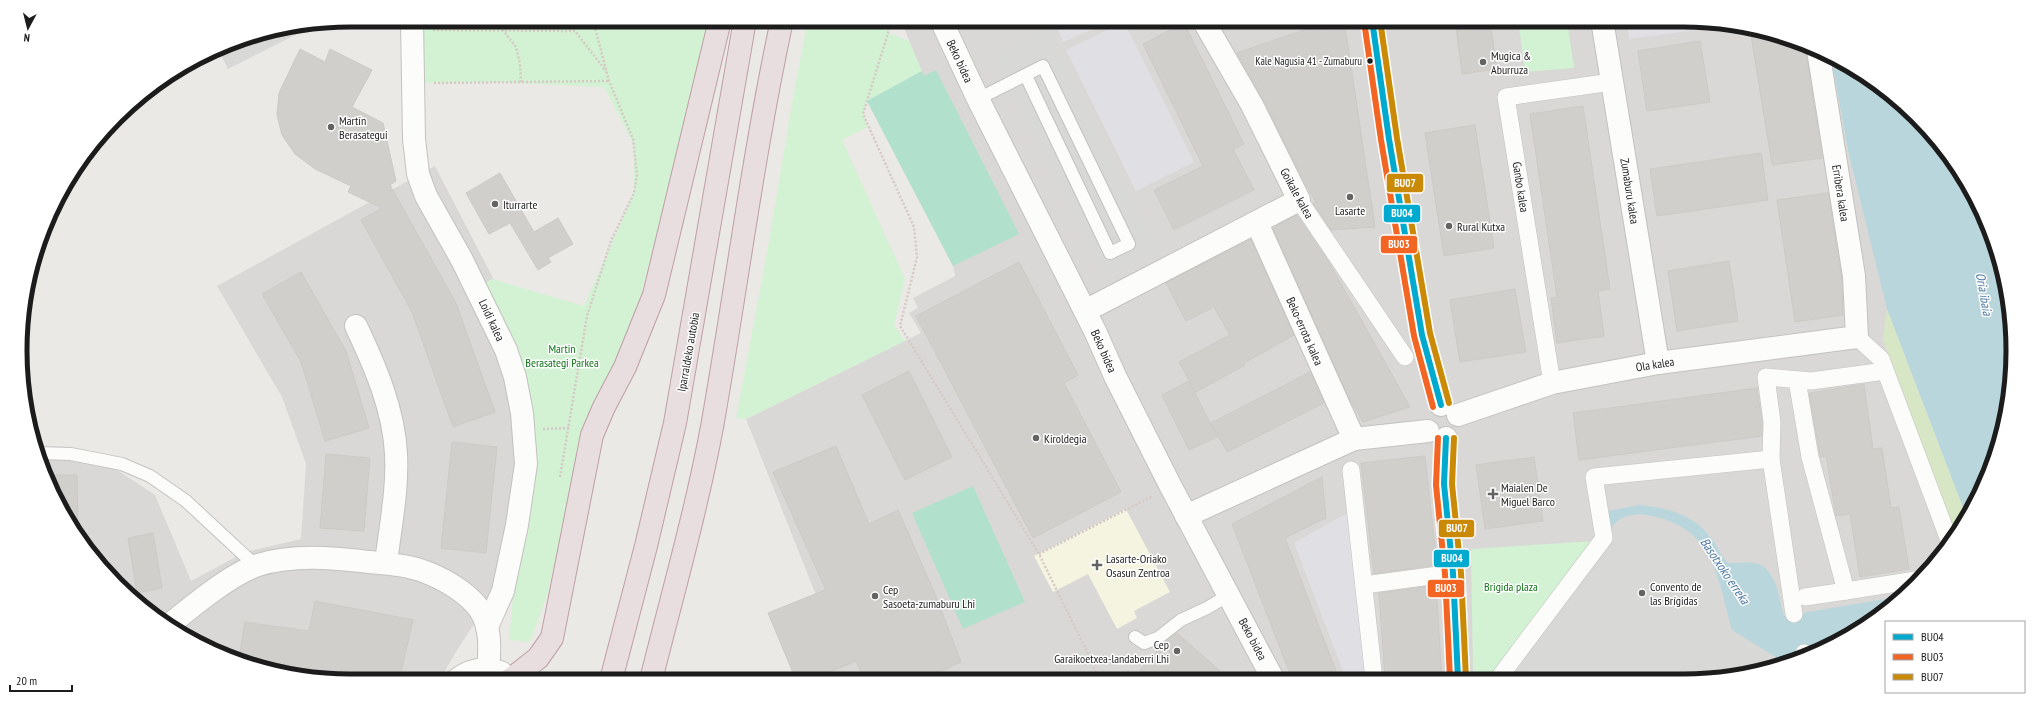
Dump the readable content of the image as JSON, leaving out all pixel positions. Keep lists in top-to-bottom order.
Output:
{
  "streets": {
    "highway": ["Iparraldeko autobia"],
    "street": [
      "Beko bidea",
      "Ganbo kalea",
      "Zumaburu kalea",
      "Goikale kalea",
      "Erribera kalea",
      "Loidi kalea",
      "Beko-errota kalea",
      "Ola kalea"
    ]
  },
  "crossings": [
    ["Ganbo kalea", "Zumaburu kalea"],
    ["Ganbo kalea", "Ola kalea"],
    ["Zumaburu kalea", "Ola kalea"],
    ["Erribera kalea", "Ola kalea"]
  ],
  "water": ["Oria ibaia", "Basotxoko erreka"],
  "parks": ["Martin Berasategi Parkea", "Brigida plaza"],
  "places": {
    "other": [
      "Kale Nagusia 41 - Zumaburu",
      "Mugica & Aburruza",
      "Martín Berasategui",
      "Lasarte",
      "Iturrarte",
      "Rural Kutxa",
      "Kiroldegia",
      "Convento de las Brígidas",
      "Cep Sasoeta-zumaburu Lhi",
      "Cep Garaikoetxea-landaberri Lhi"
    ],
    "health": ["Maialen De Miguel Barco", "Lasarte-Oriako Osasun Zentroa"]
  },
  "lines": ["transit line BU04", "transit line BU03", "transit line BU07"],
  "legend": ["BU04", "BU03", "BU07"],
  "scale_bar": "20 m",
  "north": "bottom"
}
